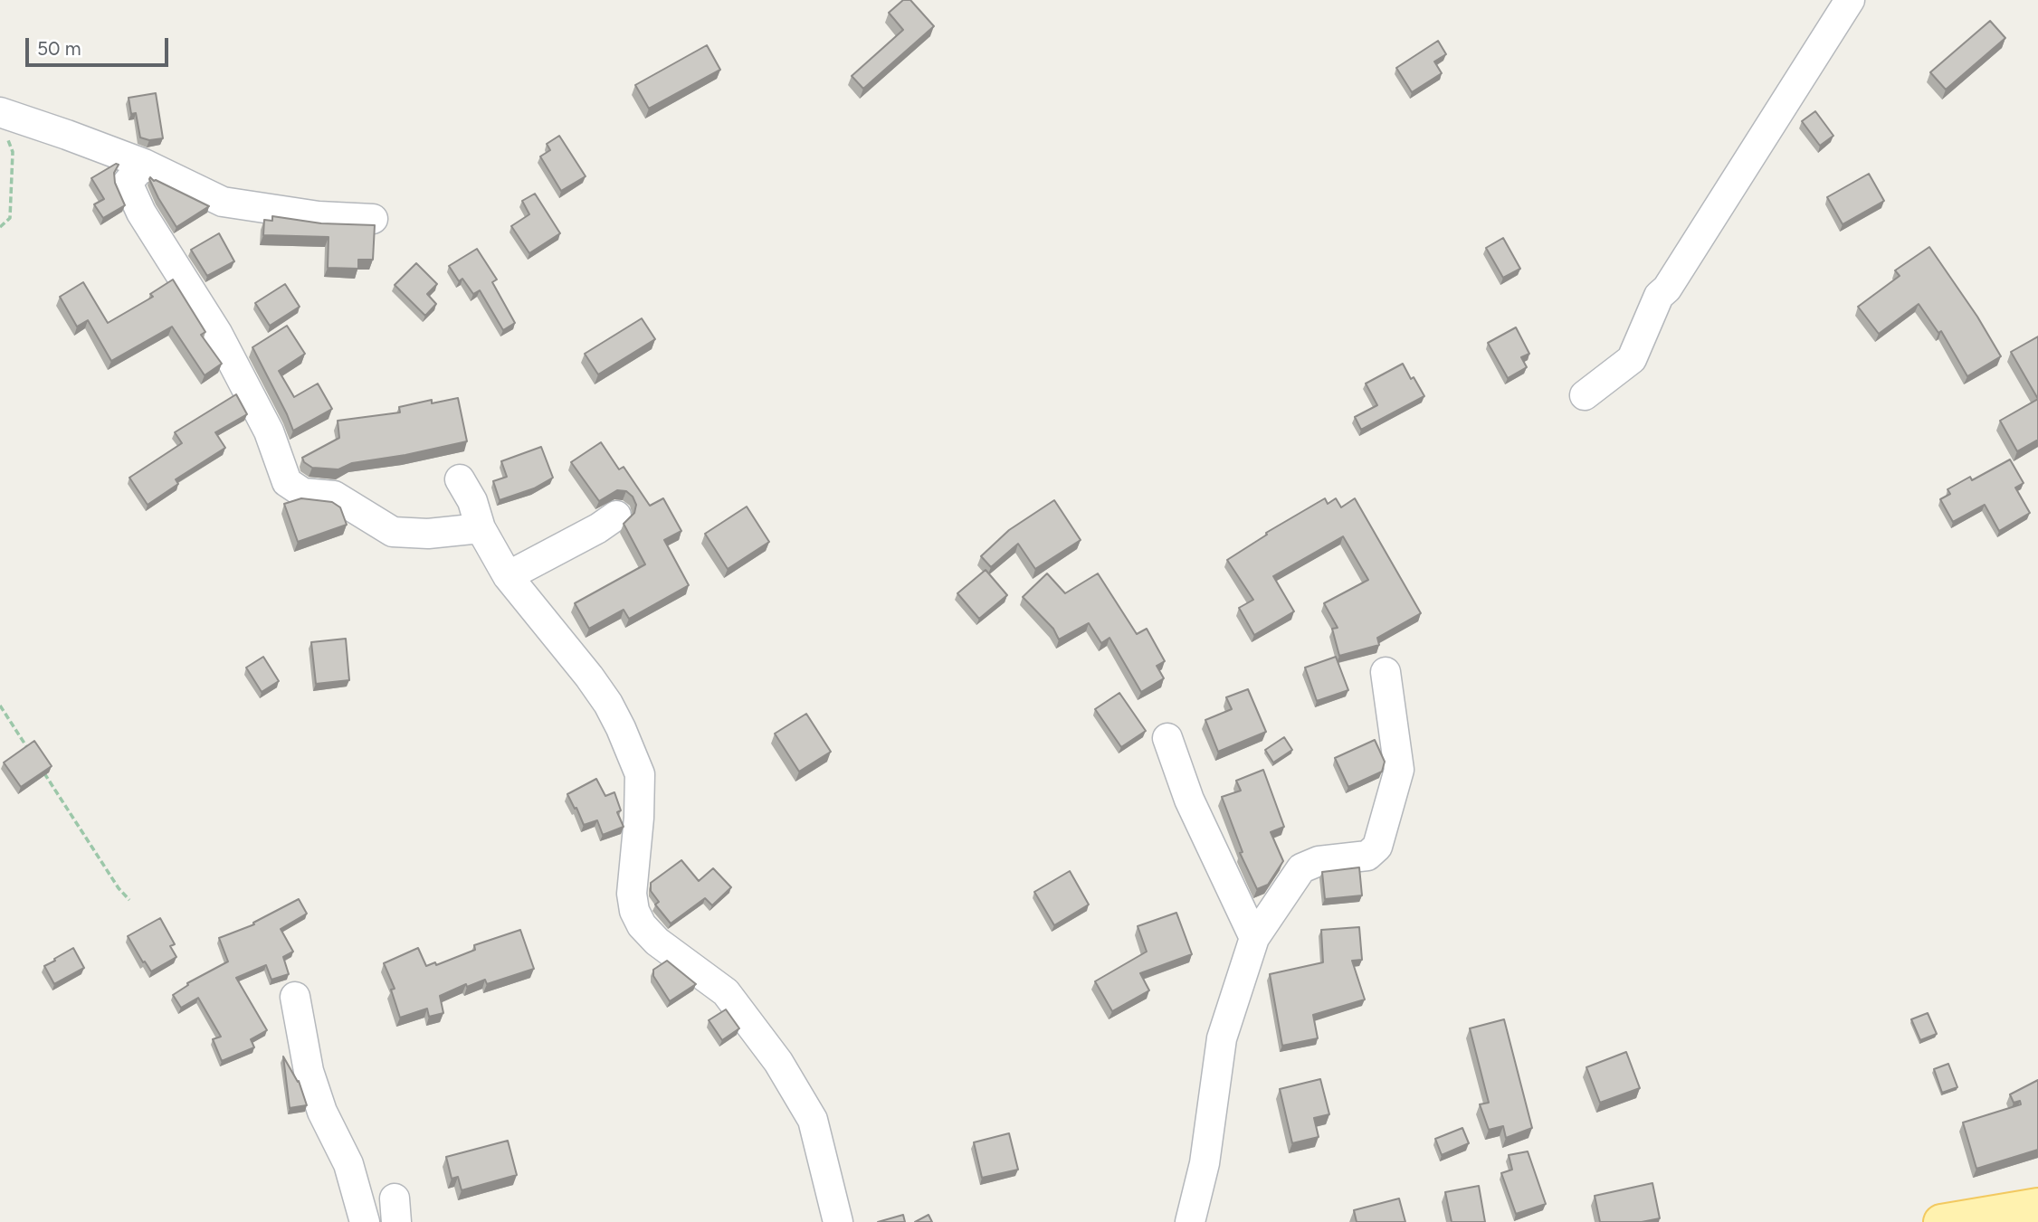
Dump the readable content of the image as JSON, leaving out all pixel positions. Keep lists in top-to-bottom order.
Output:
{
  "scale_bar": "50 m"
}
